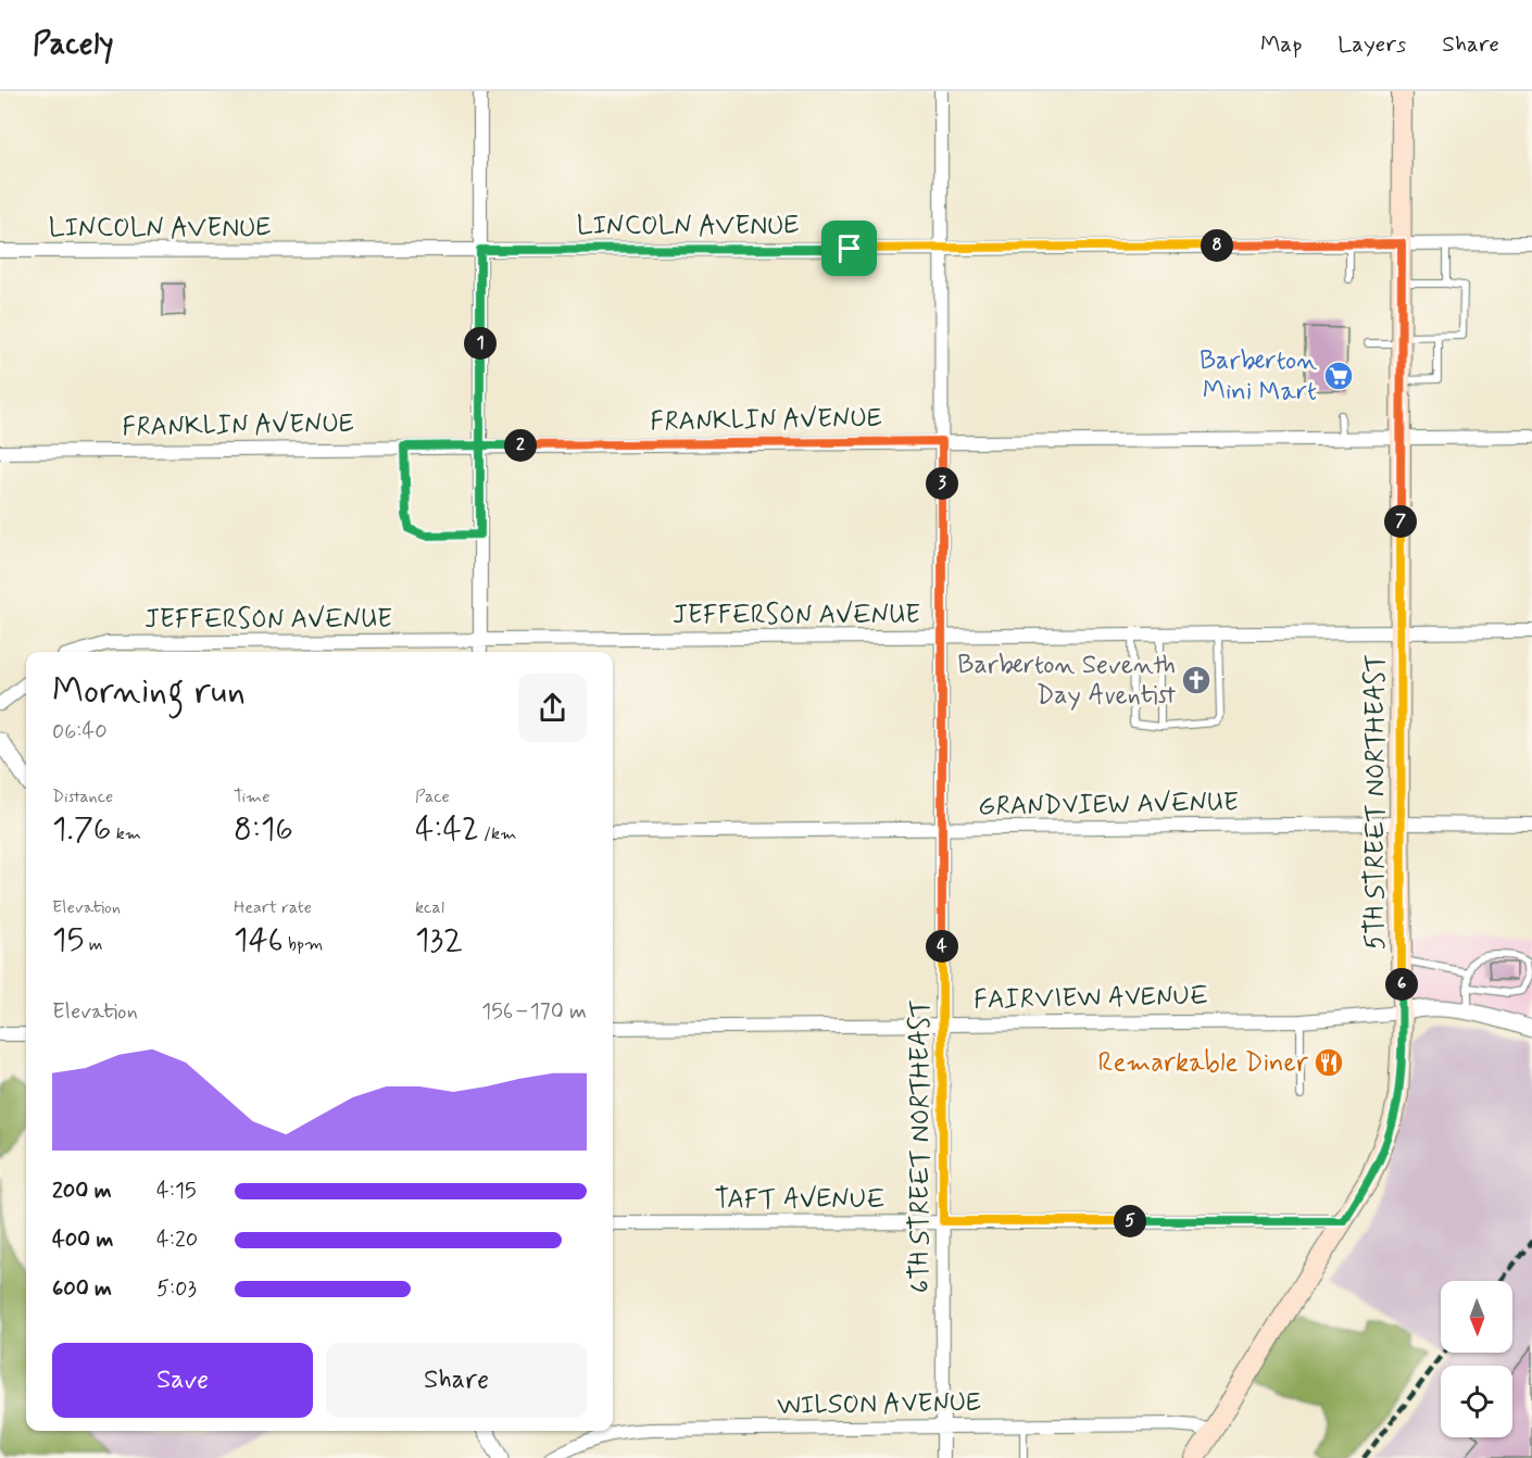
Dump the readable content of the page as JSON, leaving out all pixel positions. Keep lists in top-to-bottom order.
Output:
{
  "streets": {
    "main road": ["5TH STREET NORTHEAST"],
    "street": [
      "LINCOLN AVENUE",
      "FRANKLIN AVENUE",
      "JEFFERSON AVENUE",
      "GRANDVIEW AVENUE",
      "FAIRVIEW AVENUE",
      "6TH STREET NORTHEAST",
      "TAFT AVENUE",
      "WILSON AVENUE"
    ]
  },
  "crossings": [
    ["LINCOLN AVENUE", "5TH STREET NORTHEAST"],
    ["LINCOLN AVENUE", "6TH STREET NORTHEAST"],
    ["FRANKLIN AVENUE", "5TH STREET NORTHEAST"],
    ["FRANKLIN AVENUE", "6TH STREET NORTHEAST"],
    ["JEFFERSON AVENUE", "5TH STREET NORTHEAST"],
    ["JEFFERSON AVENUE", "6TH STREET NORTHEAST"],
    ["5TH STREET NORTHEAST", "GRANDVIEW AVENUE"],
    ["5TH STREET NORTHEAST", "FAIRVIEW AVENUE"],
    ["5TH STREET NORTHEAST", "TAFT AVENUE"],
    ["5TH STREET NORTHEAST", "WILSON AVENUE"],
    ["GRANDVIEW AVENUE", "6TH STREET NORTHEAST"],
    ["FAIRVIEW AVENUE", "6TH STREET NORTHEAST"],
    ["6TH STREET NORTHEAST", "TAFT AVENUE"],
    ["6TH STREET NORTHEAST", "WILSON AVENUE"]
  ],
  "places": {
    "supermarket": ["Barberton Mini Mart"],
    "church": ["Barberton Seventh Day Aventist"],
    "restaurant": ["Remarkable Diner"]
  },
  "north": "bottom",
  "page": {
    "header": "Pacely",
    "nav": ["Map", "Layers", "Share"],
    "pins": [
      "8",
      "1",
      "2",
      "3",
      "7",
      "4",
      "6",
      "5"
    ],
    "heading": ["Morning run", "06:40"],
    "stats": [
      ["Distance", "1.76 km"],
      ["Time", "8:16"],
      ["Pace", "4:42 /km"],
      ["Elevation", "15 m"],
      ["Heart rate", "146 bpm"],
      ["kcal", "132"]
    ],
    "chart": ["Elevation", "156–170 m"],
    "list": [
      {
        "name": "200 m",
        "note": "4:15"
      },
      {
        "name": "400 m",
        "note": "4:20"
      },
      {
        "name": "600 m",
        "note": "5:03"
      }
    ],
    "buttons": ["Save", "Share"]
  }
}
